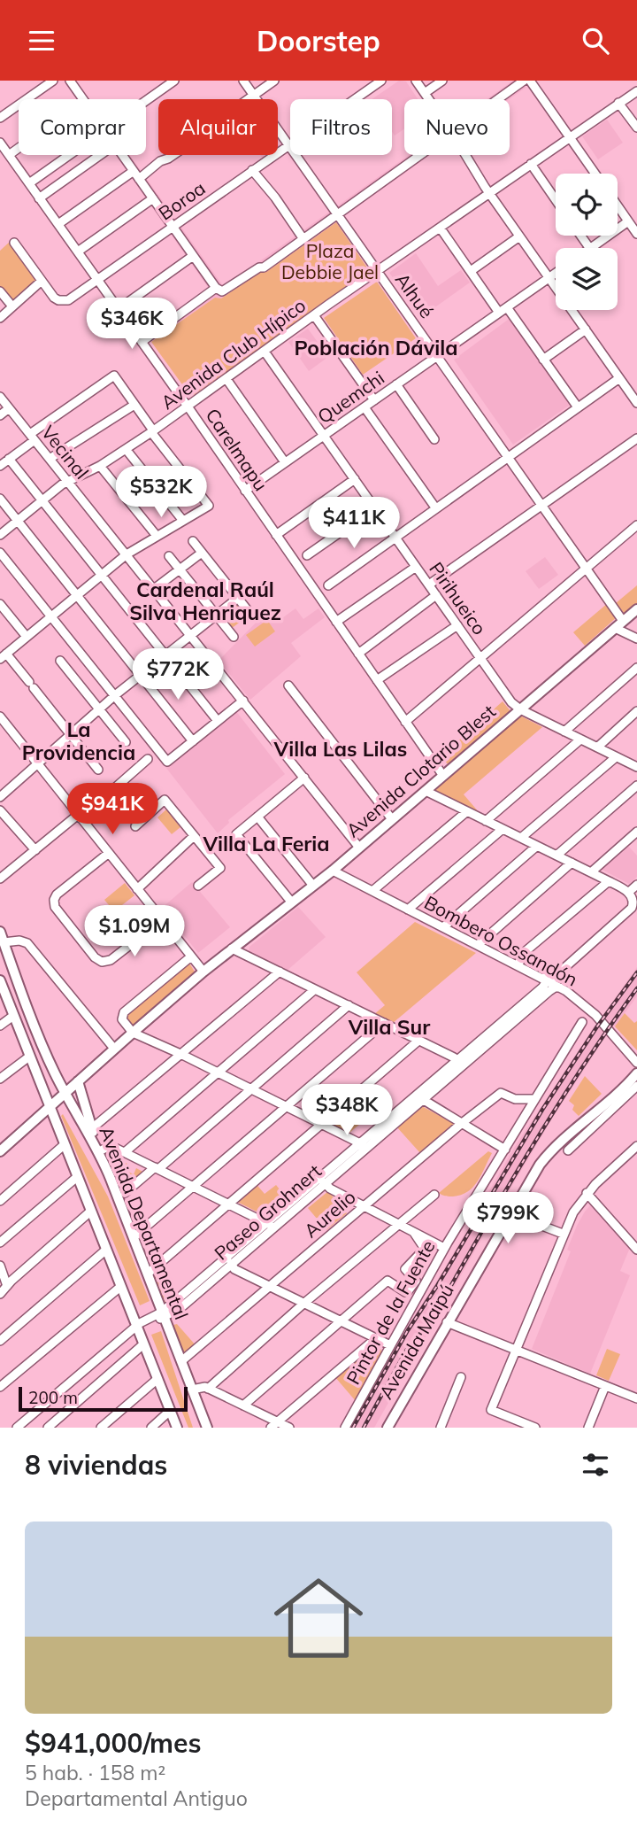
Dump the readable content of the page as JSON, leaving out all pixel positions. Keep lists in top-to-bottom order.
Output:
{
  "streets": {
    "main road": ["Avenida Clotario Blest", "Avenida Departamental", "Avenida Maipú"],
    "street": [
      "Boroa",
      "Alhué",
      "Avenida Club Hípico",
      "Quemchi",
      "Carelmapu",
      "Vecinal",
      "Pirihueico",
      "Bombero Ossandón",
      "Paseo Grohnert",
      "Aurelio",
      "Pintor de la Fuente"
    ]
  },
  "crossings": [
    ["Boroa", "Alhué"],
    ["Boroa", "Carelmapu"],
    ["Alhué", "Avenida Club Hípico"],
    ["Alhué", "Quemchi"],
    ["Alhué", "Avenida Clotario Blest"],
    ["Avenida Club Hípico", "Carelmapu"],
    ["Avenida Club Hípico", "Vecinal"],
    ["Avenida Club Hípico", "Pirihueico"],
    ["Quemchi", "Carelmapu"],
    ["Quemchi", "Pirihueico"],
    ["Carelmapu", "Avenida Clotario Blest"],
    ["Vecinal", "Avenida Clotario Blest"],
    ["Pirihueico", "Avenida Clotario Blest"],
    ["Avenida Clotario Blest", "Bombero Ossandón"],
    ["Avenida Clotario Blest", "Avenida Departamental"],
    ["Bombero Ossandón", "Paseo Grohnert"],
    ["Paseo Grohnert", "Avenida Departamental"],
    ["Aurelio", "Avenida Departamental"],
    ["Aurelio", "Pintor de la Fuente"]
  ],
  "districts": [
    "Población Dávila",
    "Cardenal Raúl Silva Henriquez",
    "La Providencia",
    "Villa Las Lilas",
    "Villa La Feria",
    "Villa Sur"
  ],
  "parks": ["Plaza Debbie Jael"],
  "scale_bar": "200 m",
  "page": {
    "header": "Doorstep",
    "chip": [
      "Comprar",
      "Alquilar",
      "Filtros",
      "Nuevo"
    ],
    "price": [
      "$346K",
      "$532K",
      "$411K",
      "$772K",
      "$941K",
      "$1.09M",
      "$348K",
      "$799K"
    ],
    "scale": "200 m",
    "heading": "8 viviendas",
    "list": [
      {
        "name": "$941,000/mes",
        "note": "5 hab. · 158 m² · Departamental Antiguo"
      }
    ]
  }
}
